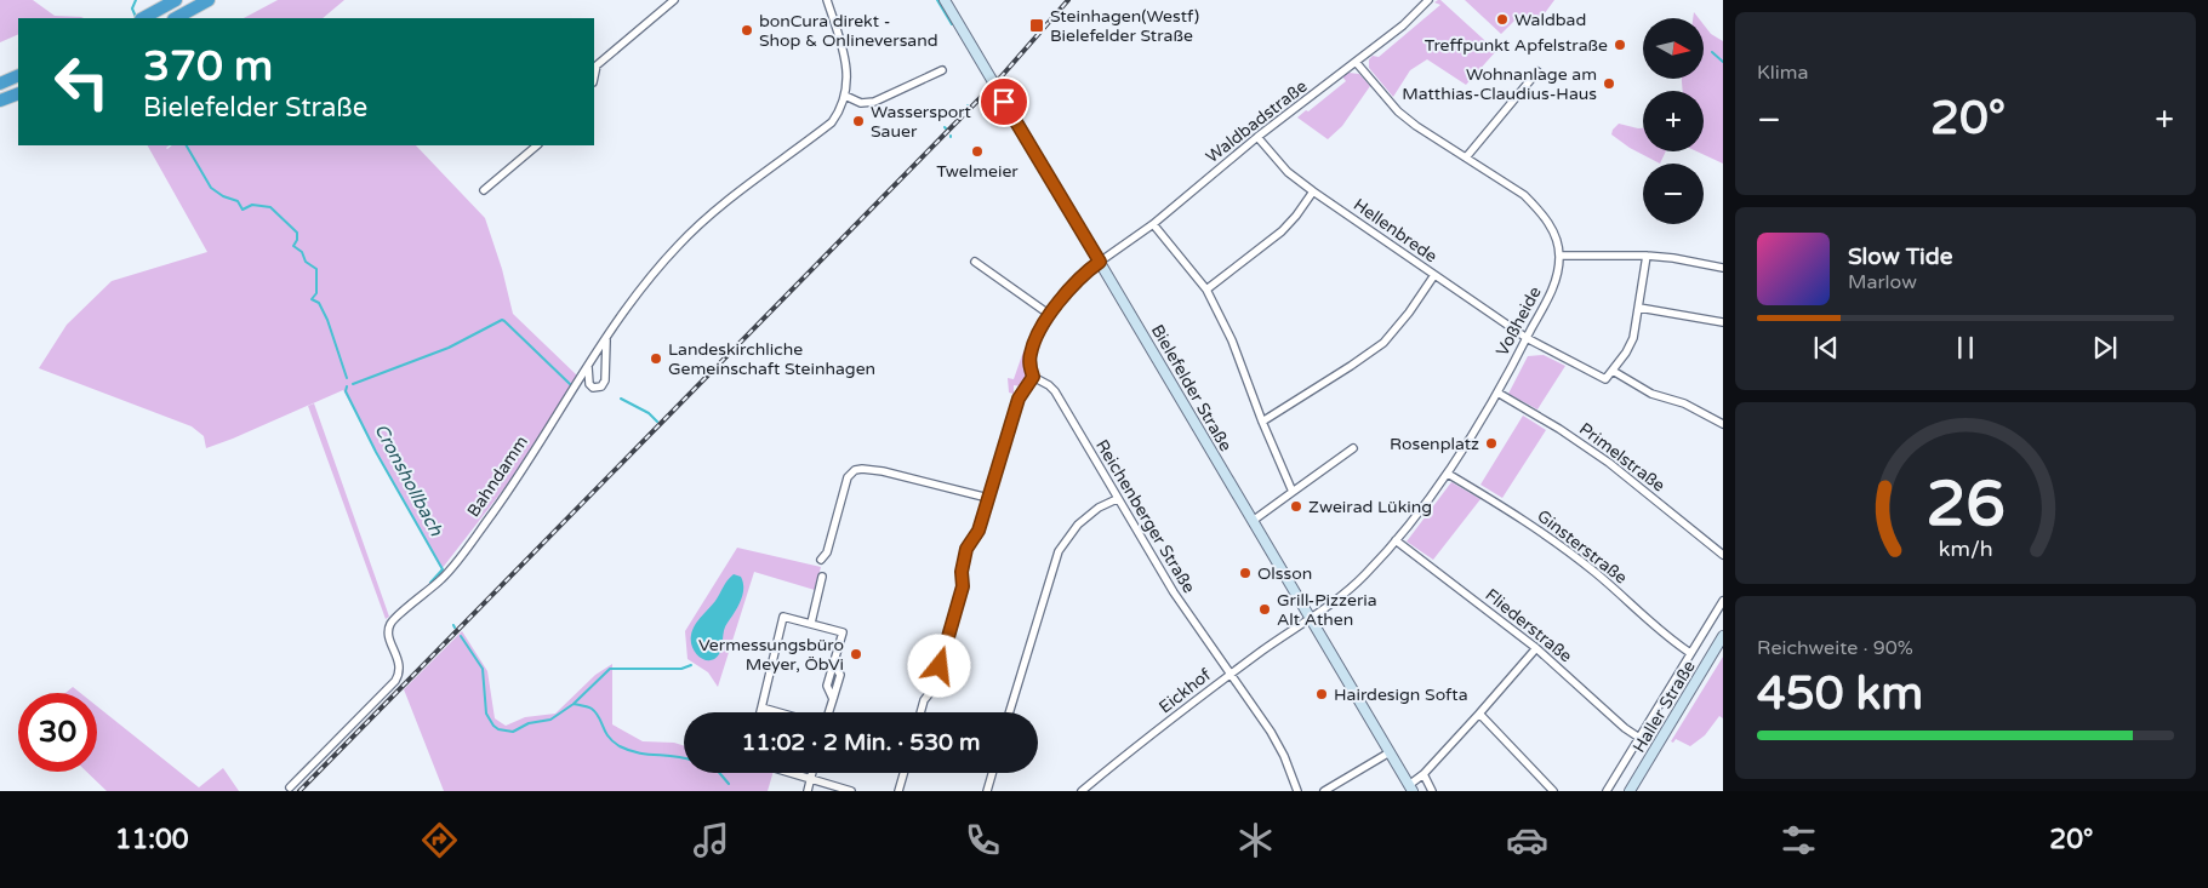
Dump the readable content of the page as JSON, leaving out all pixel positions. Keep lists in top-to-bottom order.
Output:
{
  "streets": {
    "main road": ["Bielefelder Straße", "Haller Straße"],
    "street": [
      "Waldbadstraße",
      "Hellenbrede",
      "Voßheide",
      "Primelstraße",
      "Bahndamm",
      "Reichenberger Straße",
      "Ginsterstraße",
      "Fliederstraße",
      "Eickhof"
    ]
  },
  "crossings": [
    ["Waldbadstraße", "Hellenbrede"],
    ["Waldbadstraße", "Voßheide"],
    ["Waldbadstraße", "Bielefelder Straße"],
    ["Waldbadstraße", "Reichenberger Straße"],
    ["Hellenbrede", "Voßheide"],
    ["Voßheide", "Bielefelder Straße"],
    ["Voßheide", "Primelstraße"],
    ["Voßheide", "Ginsterstraße"],
    ["Voßheide", "Fliederstraße"],
    ["Voßheide", "Eickhof"],
    ["Bielefelder Straße", "Eickhof"],
    ["Reichenberger Straße", "Eickhof"]
  ],
  "water": ["Cronshollbach"],
  "places": {
    "other": [
      "Waldbad",
      "bonCura direkt - Shop & Onlineversand",
      "Treffpunkt Apfelstraße",
      "Wohnanlage am Matthias-Claudius-Haus",
      "Wassersport Sauer",
      "Twelmeier",
      "Landeskirchliche Gemeinschaft Steinhagen",
      "Rosenplatz",
      "Zweirad Lüking",
      "Olsson",
      "Grill-Pizzeria Alt Athen",
      "Vermessungsbüro Meyer, ÖbVi",
      "Hairdesign Softa"
    ],
    "transit": ["Steinhagen(Westf) Bielefelder Straße"]
  },
  "north": "right",
  "page": {
    "tile": [
      "Klima",
      ["Reichweite · 90%", "450 km"]
    ],
    "map_buttons": ["+", "−"],
    "turn": ["370 m", "Bielefelder Straße"],
    "heat": ["−", "20°", "+"],
    "song": ["Slow Tide", "Marlow"],
    "limit": "30",
    "trip": "11:02 · 2 Min. · 530 m",
    "tabs": ["11:00", "20°"],
    "gauge": ["26", "km/h"]
  }
}
